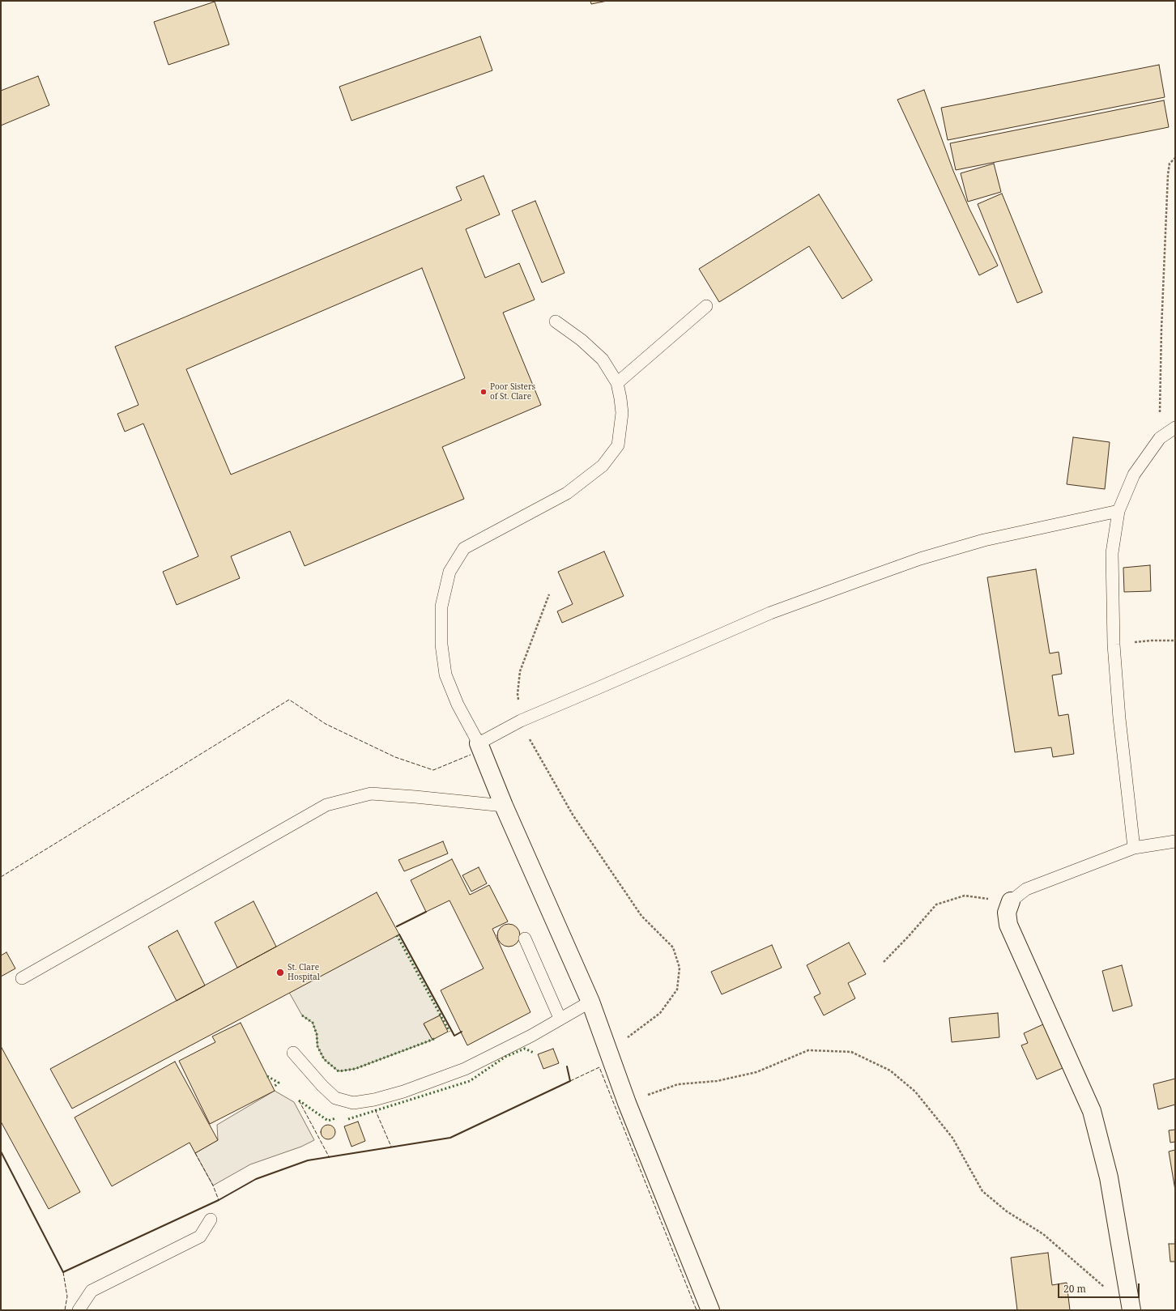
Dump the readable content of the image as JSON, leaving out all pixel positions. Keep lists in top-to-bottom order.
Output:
{
  "places": ["Poor Sisters of St. Clare", "St. Clare Hospital"],
  "scale_bar": "20 m"
}
